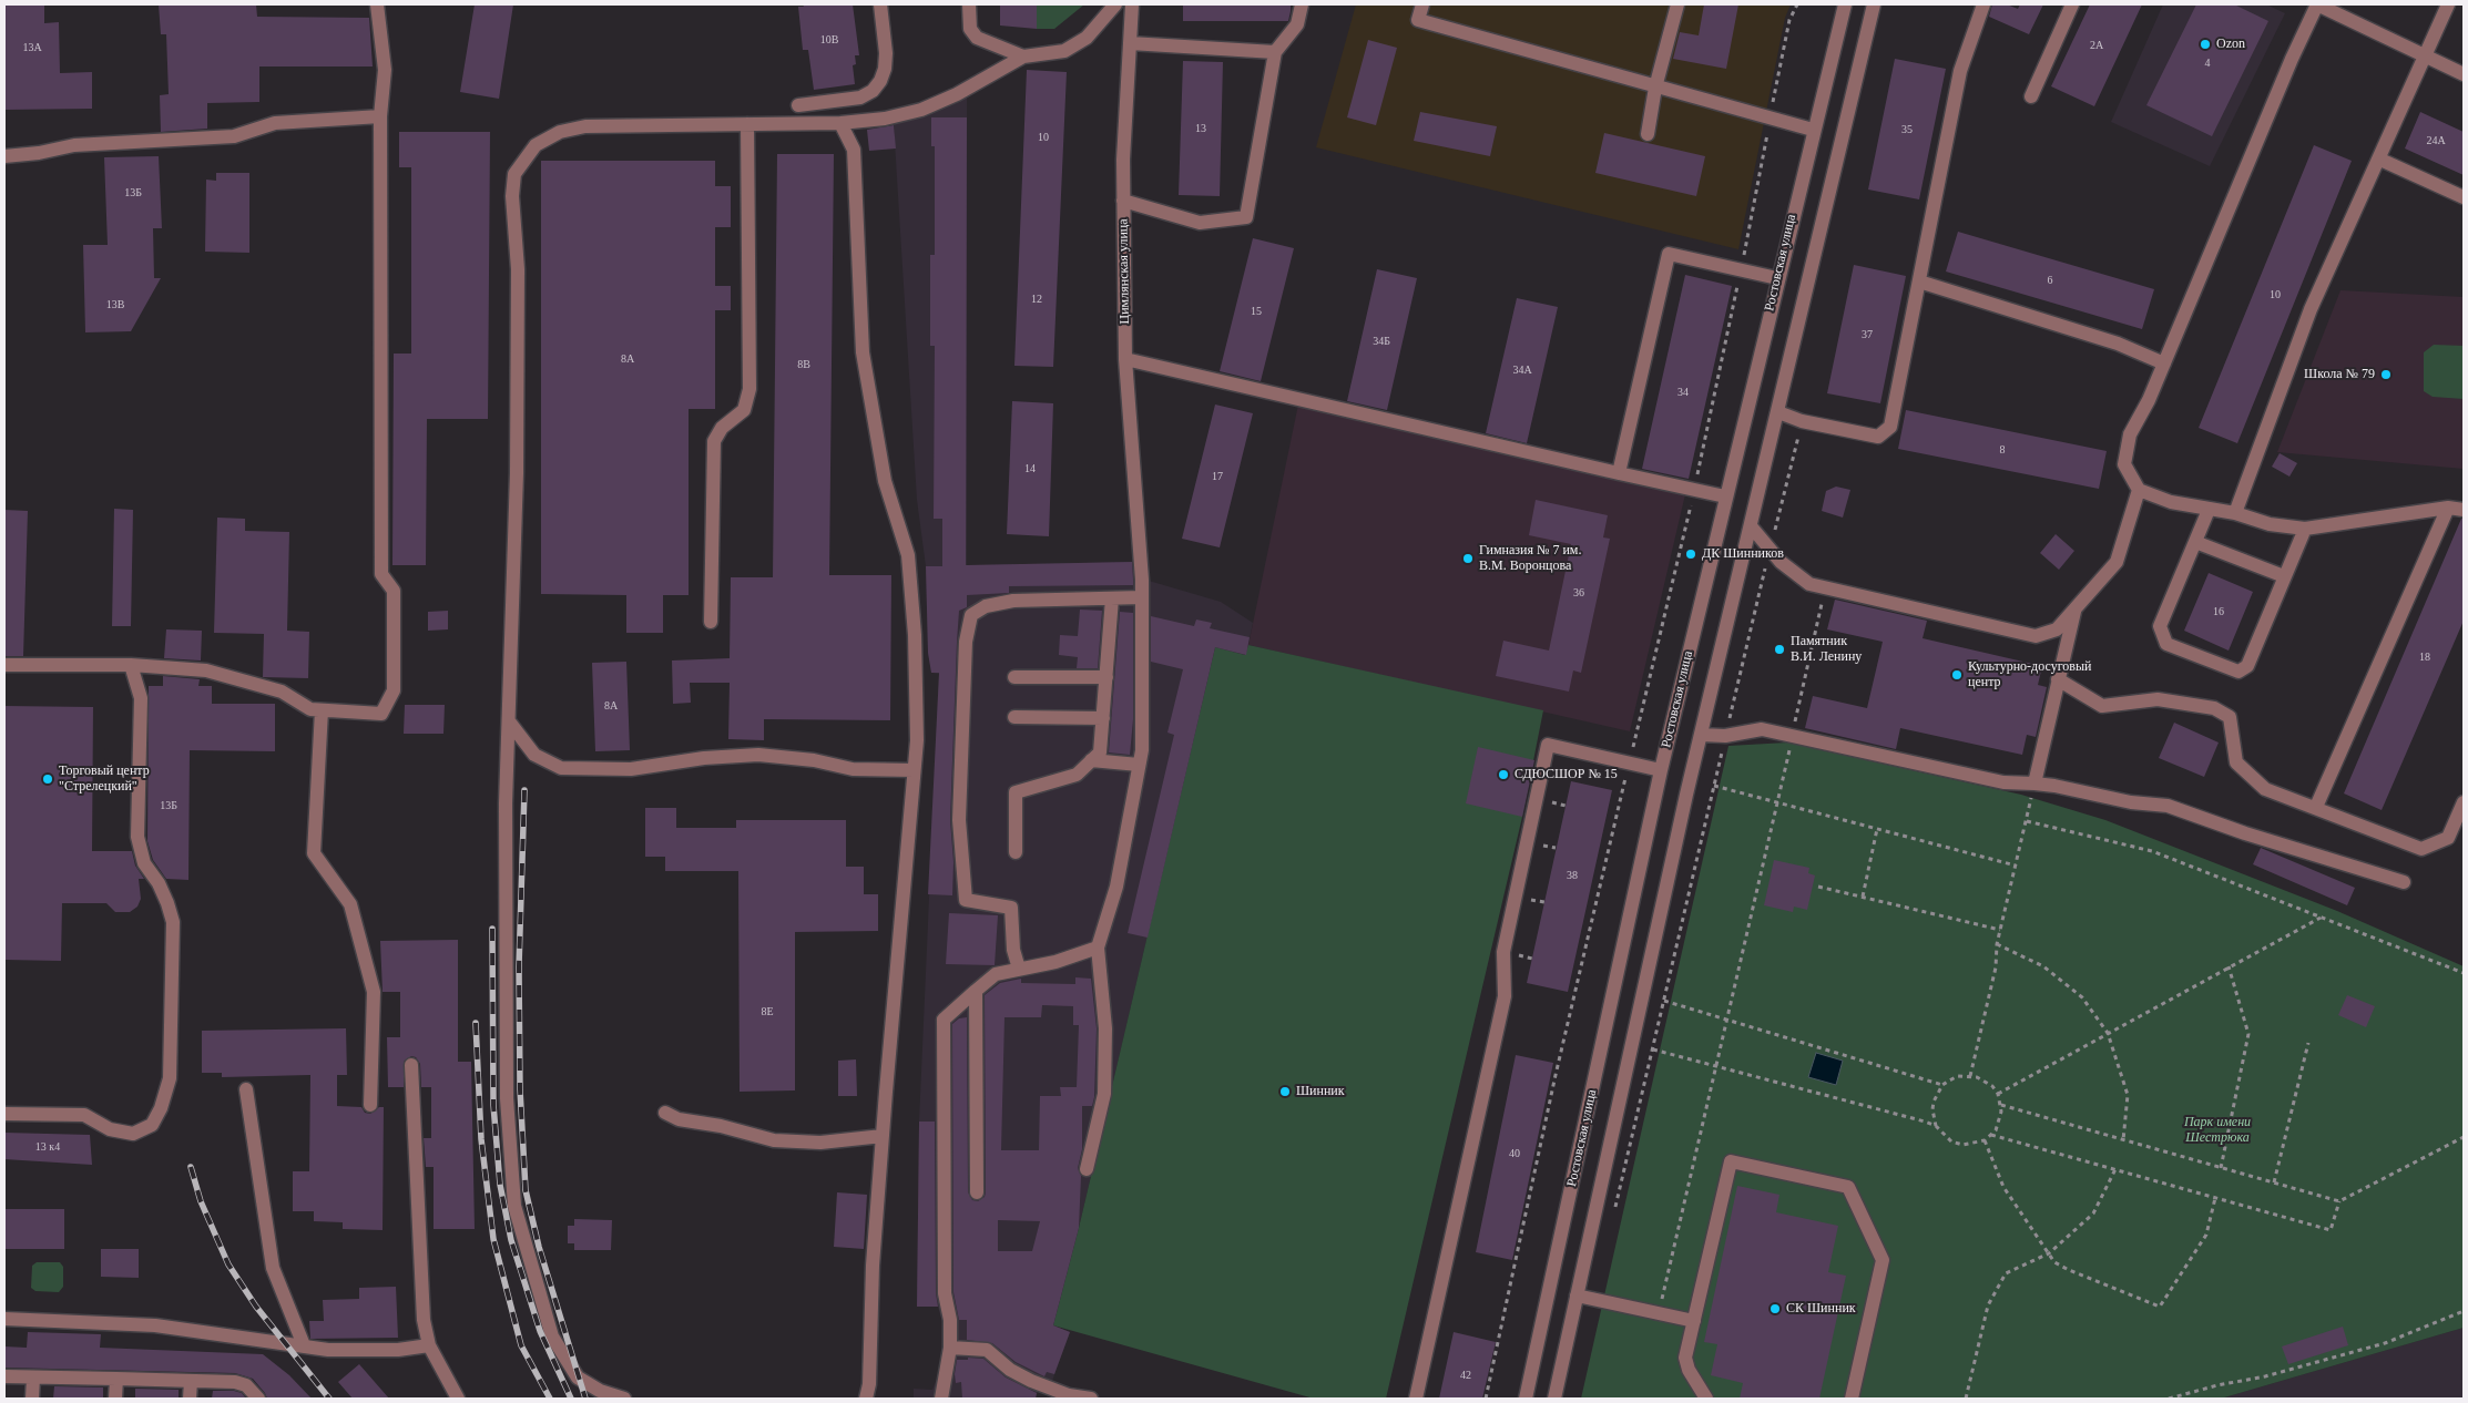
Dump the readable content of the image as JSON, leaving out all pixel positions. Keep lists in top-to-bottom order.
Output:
{
  "streets": {
    "street": ["Ростовская улица", "Цимлянская улица"]
  },
  "parks": ["Парк имени Шестрюка"],
  "places": [
    "Ozon",
    "Школа № 79",
    "ДК Шинников",
    "Гимназия № 7 им. В.М. Воронцова",
    "Памятник В.И. Ленину",
    "Культурно-досуговый центр",
    "СДЮСШОР № 15",
    "Торговый центр \"Стрелецкий\"",
    "Шинник",
    "СК Шинник"
  ],
  "house_numbers": [
    "10В",
    "2А",
    "13А",
    "4",
    "13",
    "35",
    "10",
    "24А",
    "13Б",
    "6",
    "10",
    "12",
    "13В",
    "15",
    "37",
    "34Б",
    "8А",
    "8В",
    "34А",
    "34",
    "8",
    "14",
    "17",
    "36",
    "16",
    "18",
    "8А",
    "13Б",
    "38",
    "8Е",
    "13 к4",
    "40",
    "42"
  ]
}
